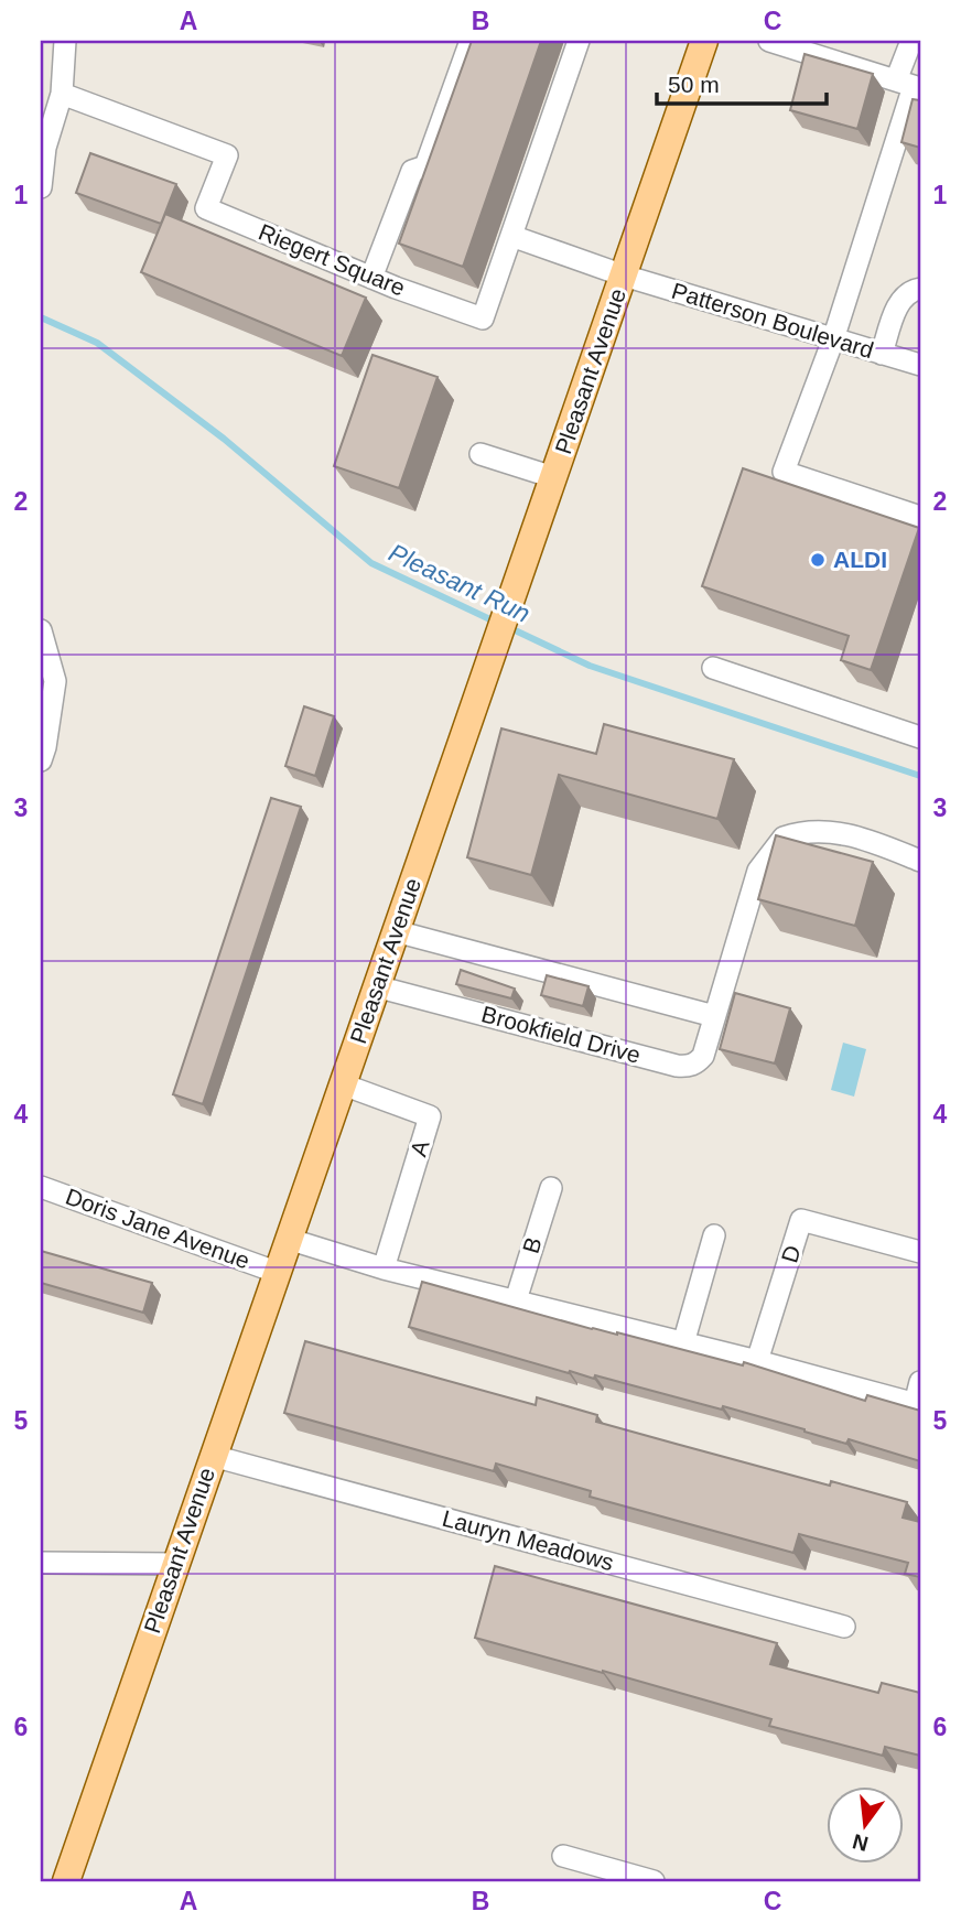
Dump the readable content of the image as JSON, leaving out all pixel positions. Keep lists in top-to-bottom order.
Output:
{
  "streets": {
    "main road": ["Pleasant Avenue"],
    "street": [
      "Riegert Square",
      "Patterson Boulevard",
      "Brookfield Drive",
      "A",
      "Doris Jane Avenue",
      "B",
      "D",
      "Lauryn Meadows"
    ]
  },
  "crossings": [
    ["Patterson Boulevard", "Pleasant Avenue"],
    ["Pleasant Avenue", "Brookfield Drive"],
    ["Pleasant Avenue", "A"],
    ["Pleasant Avenue", "Doris Jane Avenue"],
    ["Pleasant Avenue", "Lauryn Meadows"]
  ],
  "water": ["Pleasant Run"],
  "places": ["ALDI"],
  "scale_bar": "50 m",
  "north": "bottom",
  "grid": {
    "columns": ["A", "B", "C"],
    "rows": [
      "1",
      "2",
      "3",
      "4",
      "5",
      "6"
    ]
  }
}
